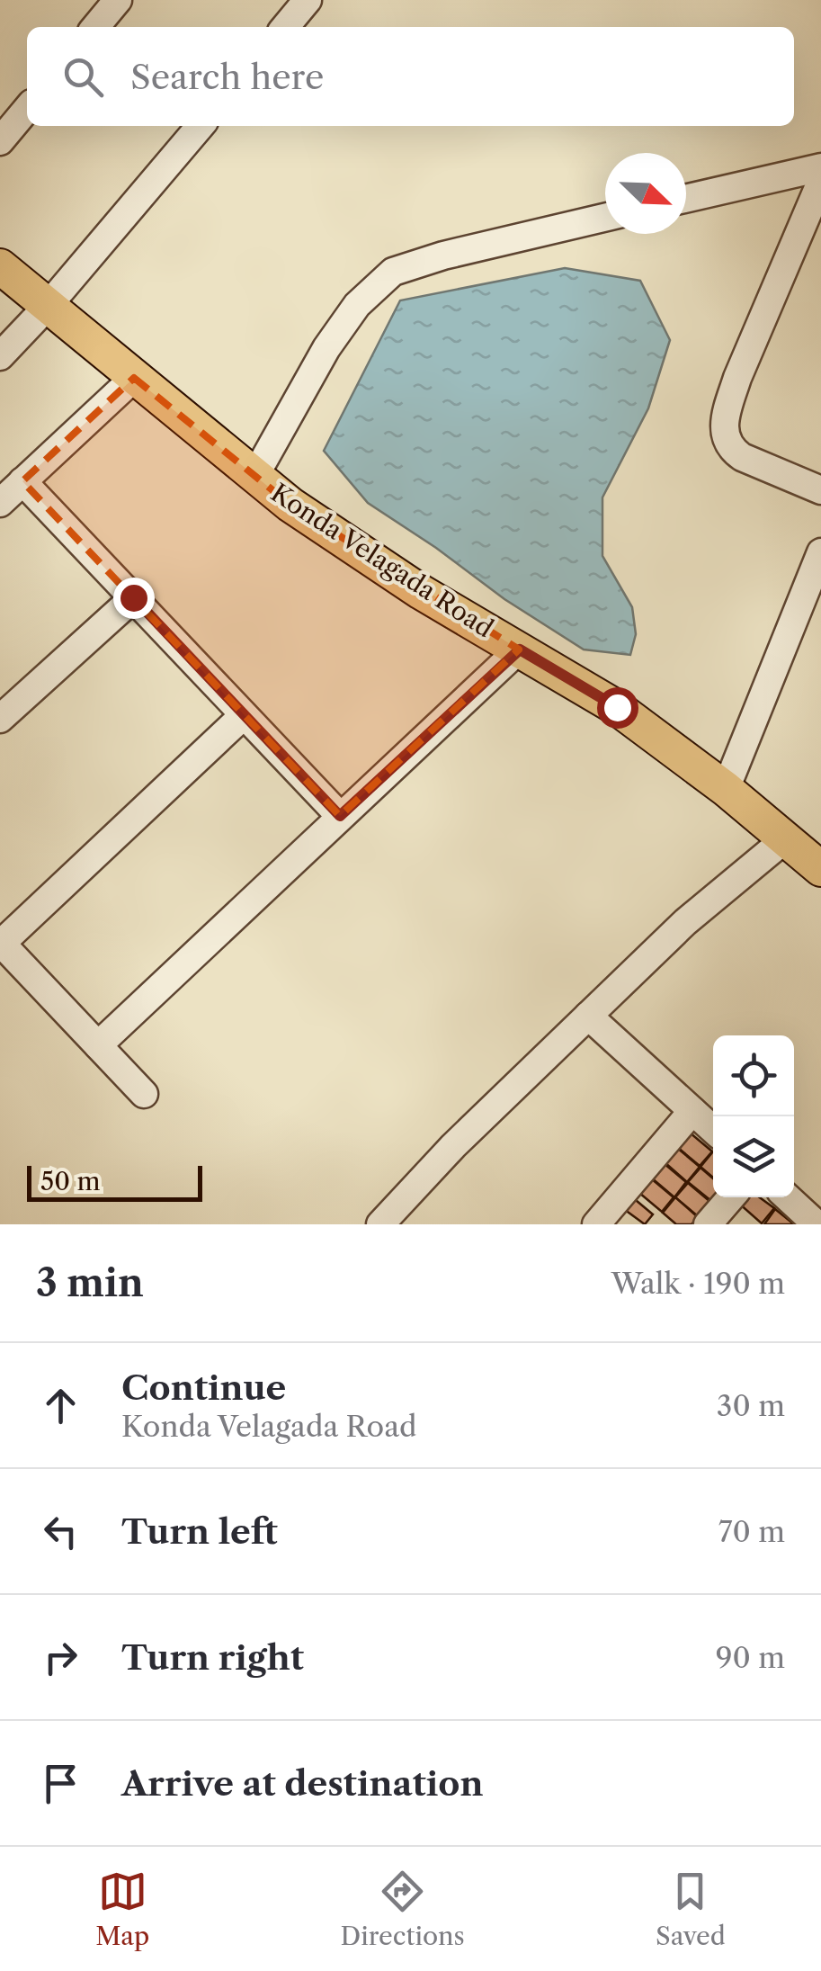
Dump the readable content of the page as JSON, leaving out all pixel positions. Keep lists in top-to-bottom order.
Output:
{
  "streets": {
    "main road": ["Konda Velagada Road"]
  },
  "scale_bar": "50 m",
  "north": "bottom right",
  "page": {
    "search": "Search here",
    "scale": "50 m",
    "heading": ["3 min", "Walk · 190 m"],
    "list": [
      ["Continue", "Konda Velagada Road", "30 m"],
      ["Turn left", "70 m"],
      ["Turn right", "90 m"],
      "Arrive at destination"
    ],
    "nav": ["Map", "Directions", "Saved"]
  }
}
